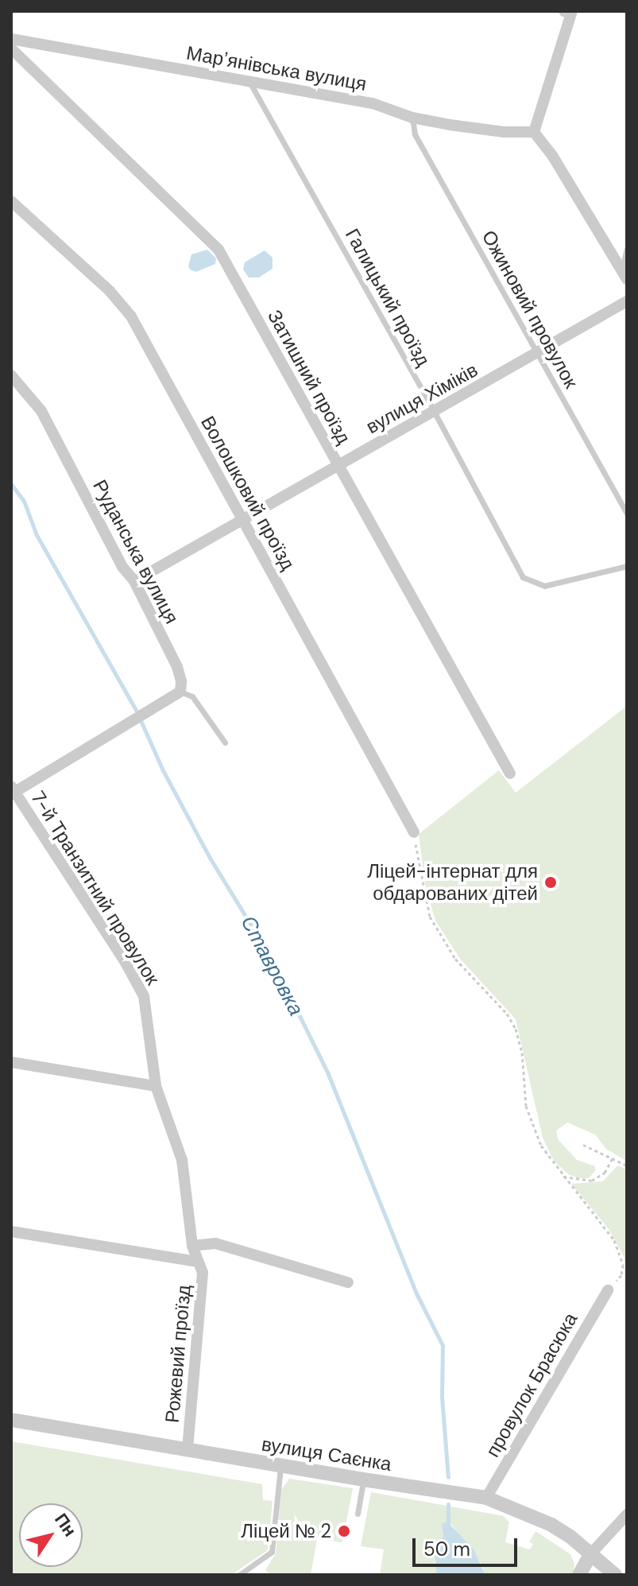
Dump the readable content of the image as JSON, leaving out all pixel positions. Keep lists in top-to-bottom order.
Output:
{
  "streets": {
    "street": [
      "Марʼянівська вулиця",
      "Затишний проїзд",
      "вулиця Хіміків",
      "Волошковий проїзд",
      "Руданська вулиця",
      "7-й Транзитний провулок",
      "Рожевий проїзд",
      "провулок Брасюка",
      "вулиця Саєнка"
    ],
    "lane": ["Галицький проїзд", "Ожиновий провулок"]
  },
  "crossings": [
    ["Марʼянівська вулиця", "Галицький проїзд"],
    ["Марʼянівська вулиця", "Ожиновий провулок"],
    ["Галицький проїзд", "вулиця Хіміків"],
    ["Ожиновий провулок", "вулиця Хіміків"],
    ["Затишний проїзд", "вулиця Хіміків"],
    ["вулиця Хіміків", "Волошковий проїзд"],
    ["вулиця Хіміків", "Руданська вулиця"],
    ["Руданська вулиця", "7-й Транзитний провулок"],
    ["7-й Транзитний провулок", "Рожевий проїзд"],
    ["Рожевий проїзд", "вулиця Саєнка"],
    ["провулок Брасюка", "вулиця Саєнка"]
  ],
  "water": ["Ставровка"],
  "places": ["Ліцей-інтернат для обдарованих дітей", "Ліцей № 2"],
  "scale_bar": "50 m",
  "north": "top right"
}
